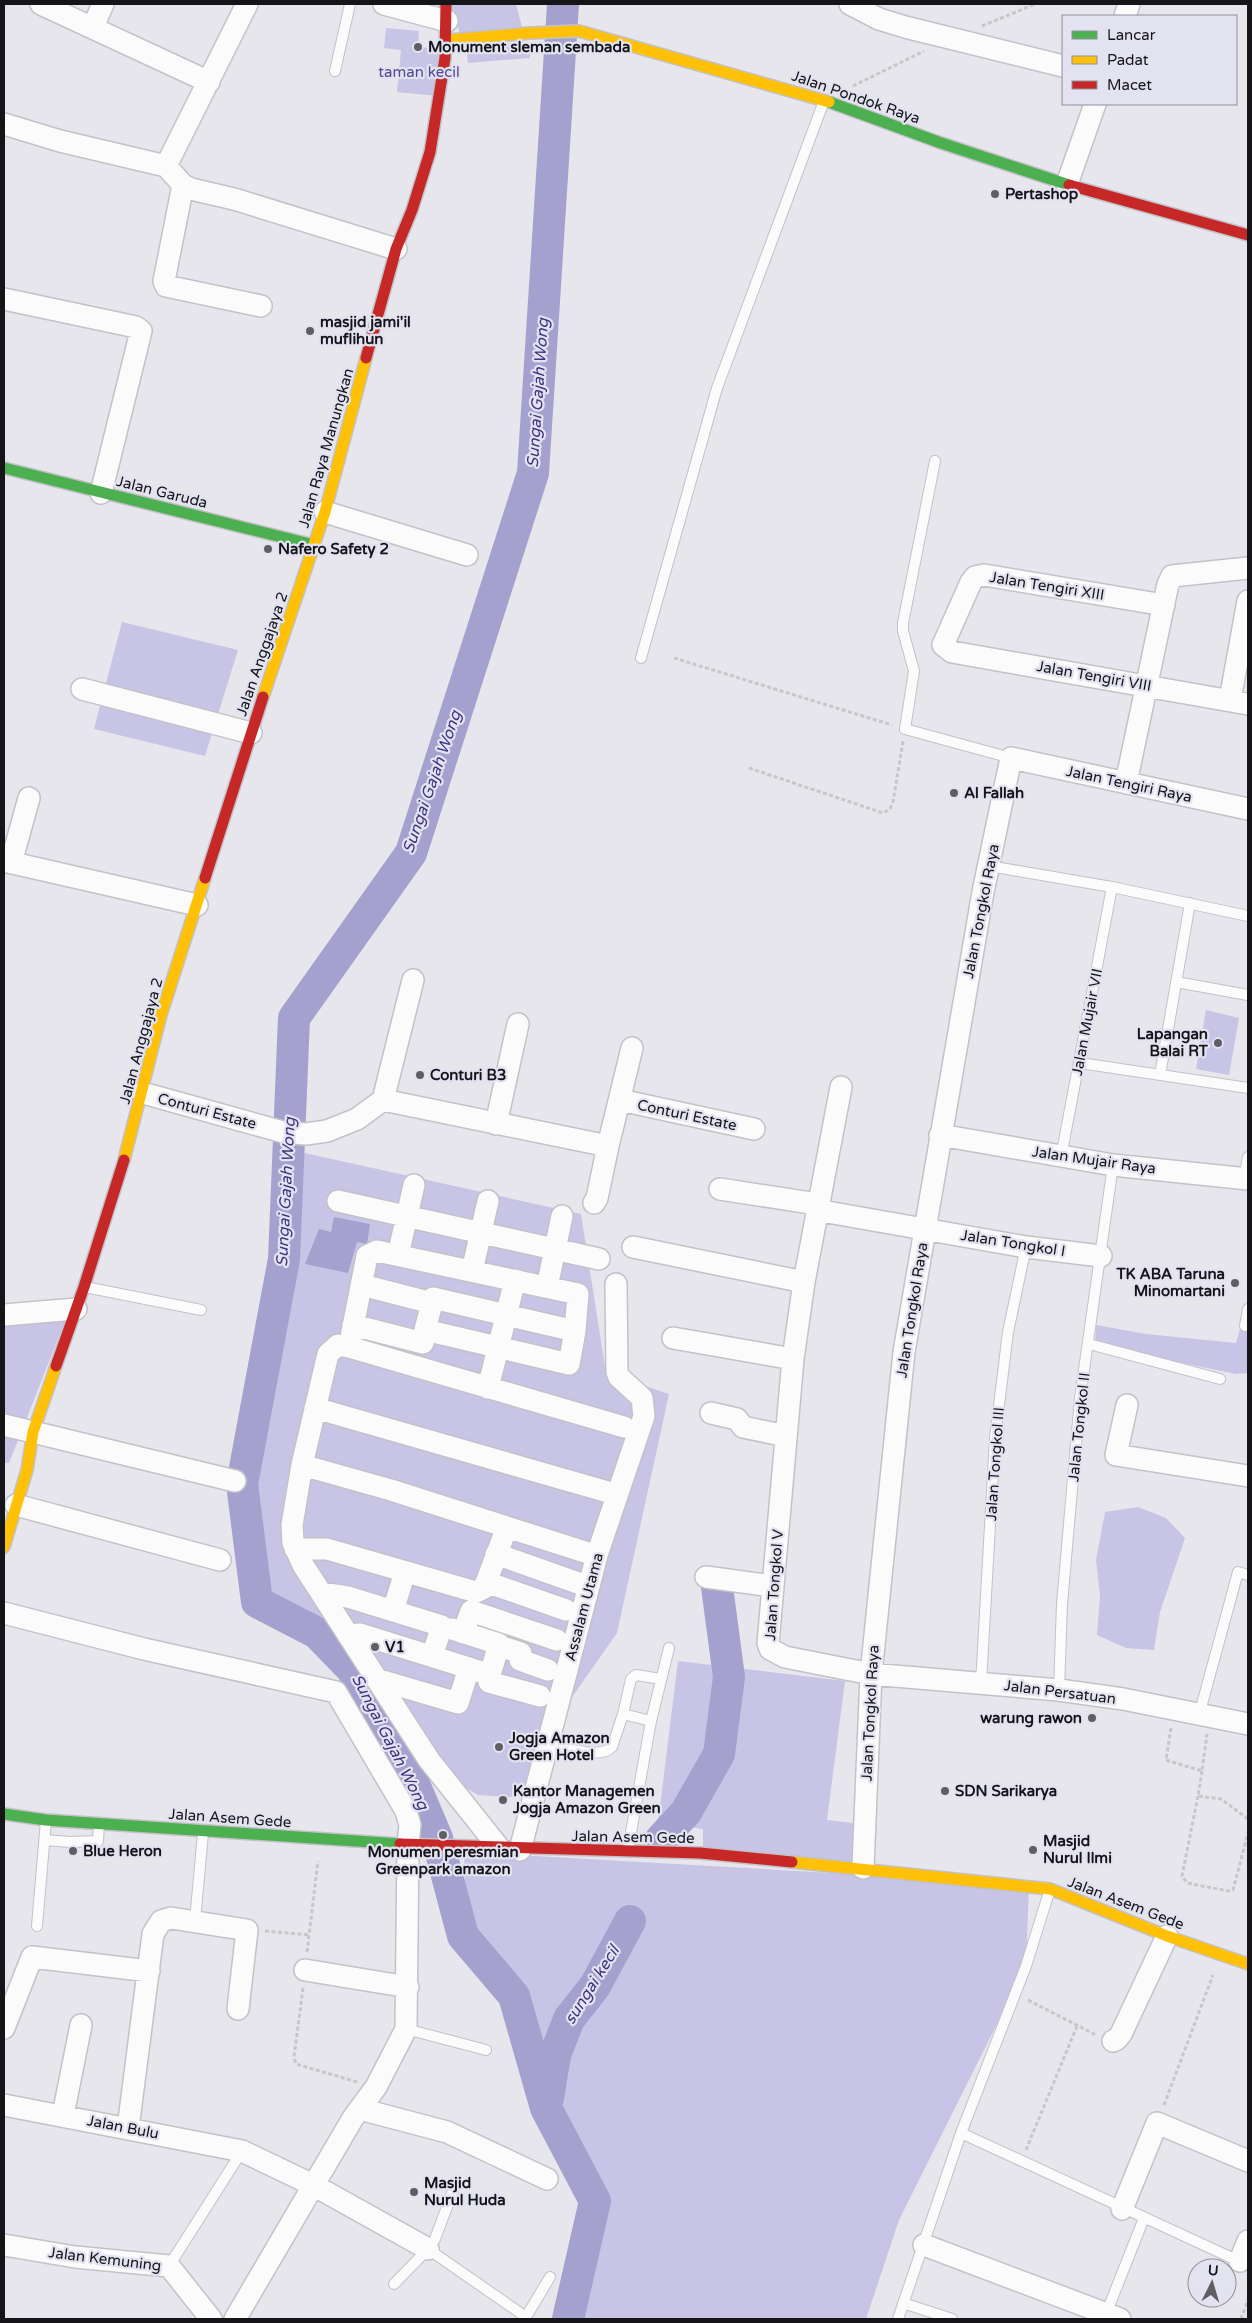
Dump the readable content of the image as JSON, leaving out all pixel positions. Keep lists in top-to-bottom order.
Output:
{
  "streets": {
    "street": [
      "Jalan Pondok Raya",
      "Jalan Raya Manungkan",
      "Jalan Garuda",
      "Jalan Tengiri XIII",
      "Jalan Anggajaya 2",
      "Jalan Tengiri VIII",
      "Jalan Tengiri Raya",
      "Jalan Tongkol Raya",
      "Conturi Estate",
      "Jalan Mujair Raya",
      "Jalan Tongkol I",
      "Jalan Tongkol V",
      "Assalam Utama",
      "Jalan Persatuan",
      "Jalan Asem Gede",
      "Jalan Bulu",
      "Jalan Kemuning"
    ],
    "lane": ["Jalan Mujair VII", "Jalan Tongkol II", "Jalan Tongkol III"]
  },
  "crossings": [
    ["Jalan Pondok Raya", "Jalan Raya Manungkan"],
    ["Jalan Raya Manungkan", "Jalan Garuda"],
    ["Jalan Raya Manungkan", "Jalan Anggajaya 2"],
    ["Jalan Garuda", "Jalan Anggajaya 2"],
    ["Jalan Tengiri XIII", "Jalan Tengiri VIII"],
    ["Jalan Anggajaya 2", "Conturi Estate"],
    ["Jalan Tengiri Raya", "Jalan Tongkol Raya"],
    ["Jalan Tongkol Raya", "Jalan Mujair Raya"],
    ["Jalan Tongkol Raya", "Jalan Tongkol I"],
    ["Jalan Tongkol Raya", "Jalan Tongkol V"],
    ["Jalan Tongkol Raya", "Jalan Persatuan"],
    ["Jalan Tongkol Raya", "Jalan Asem Gede"],
    ["Jalan Mujair VII", "Jalan Mujair Raya"],
    ["Jalan Mujair Raya", "Jalan Tongkol II"],
    ["Jalan Tongkol I", "Jalan Tongkol II"],
    ["Jalan Tongkol I", "Jalan Tongkol III"],
    ["Jalan Tongkol I", "Jalan Tongkol V"],
    ["Jalan Tongkol II", "Jalan Persatuan"],
    ["Jalan Tongkol III", "Jalan Persatuan"],
    ["Jalan Tongkol V", "Jalan Persatuan"],
    ["Assalam Utama", "Jalan Asem Gede"]
  ],
  "water": ["Sungai Gajah Wong", "sungai kecil"],
  "parks": ["taman kecil"],
  "places": [
    "Monument sleman sembada",
    "Pertashop",
    "masjid jami'il muflihun",
    "Nafero Safety 2",
    "Al Fallah",
    "Lapangan Balai RT",
    "Conturi B3",
    "TK ABA Taruna Minomartani",
    "V1",
    "warung rawon",
    "Jogja Amazon Green Hotel",
    "SDN Sarikarya",
    "Kantor Managemen Jogja Amazon Green",
    "Monumen peresmian Greenpark amazon",
    "Masjid Nurul Ilmi",
    "Blue Heron",
    "Masjid Nurul Huda"
  ],
  "legend": ["Lancar", "Padat", "Macet"],
  "north": "top"
}
